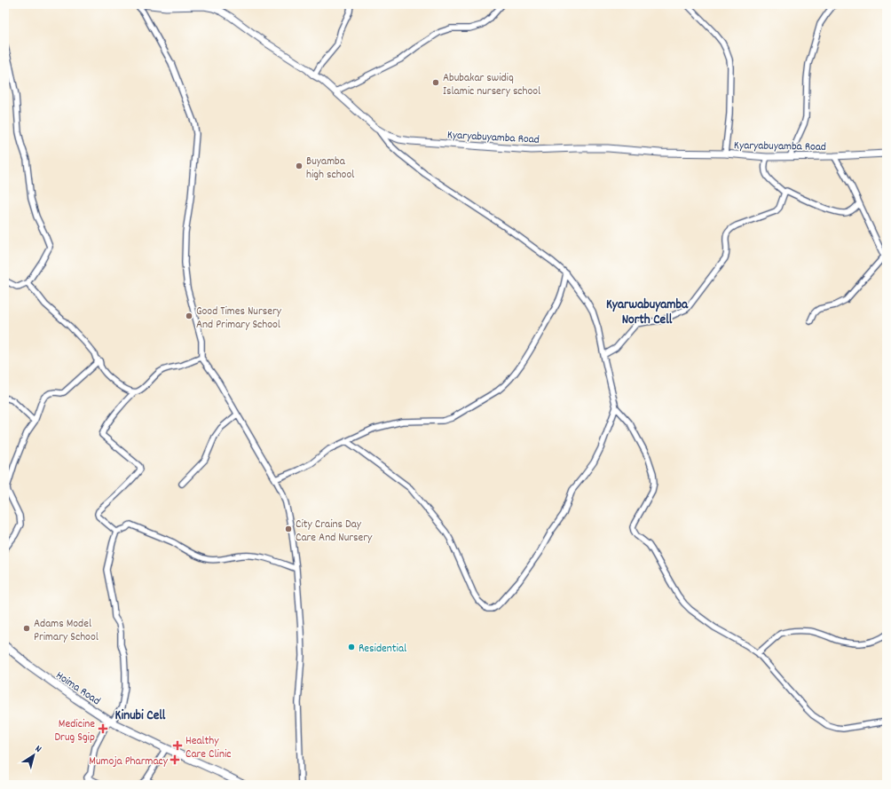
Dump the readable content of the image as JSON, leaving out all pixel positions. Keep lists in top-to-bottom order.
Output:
{
  "streets": {
    "main road": ["Hoima Road"],
    "street": ["Kyaryabuyamba Road"]
  },
  "districts": ["Kyarwabuyamba North Cell", "Kinubi Cell"],
  "places": {
    "other": [
      "Abubakar swidiq Islamic nursery school",
      "Buyamba high school",
      "Good Times Nursery And Primary School",
      "City Crains Day Care And Nursery",
      "Adams Model Primary School",
      "Residential"
    ],
    "health": ["Medicine Drug Sgip", "Healthy Care Clinic", "Mumoja Pharmacy"]
  },
  "north": "top right"
}
